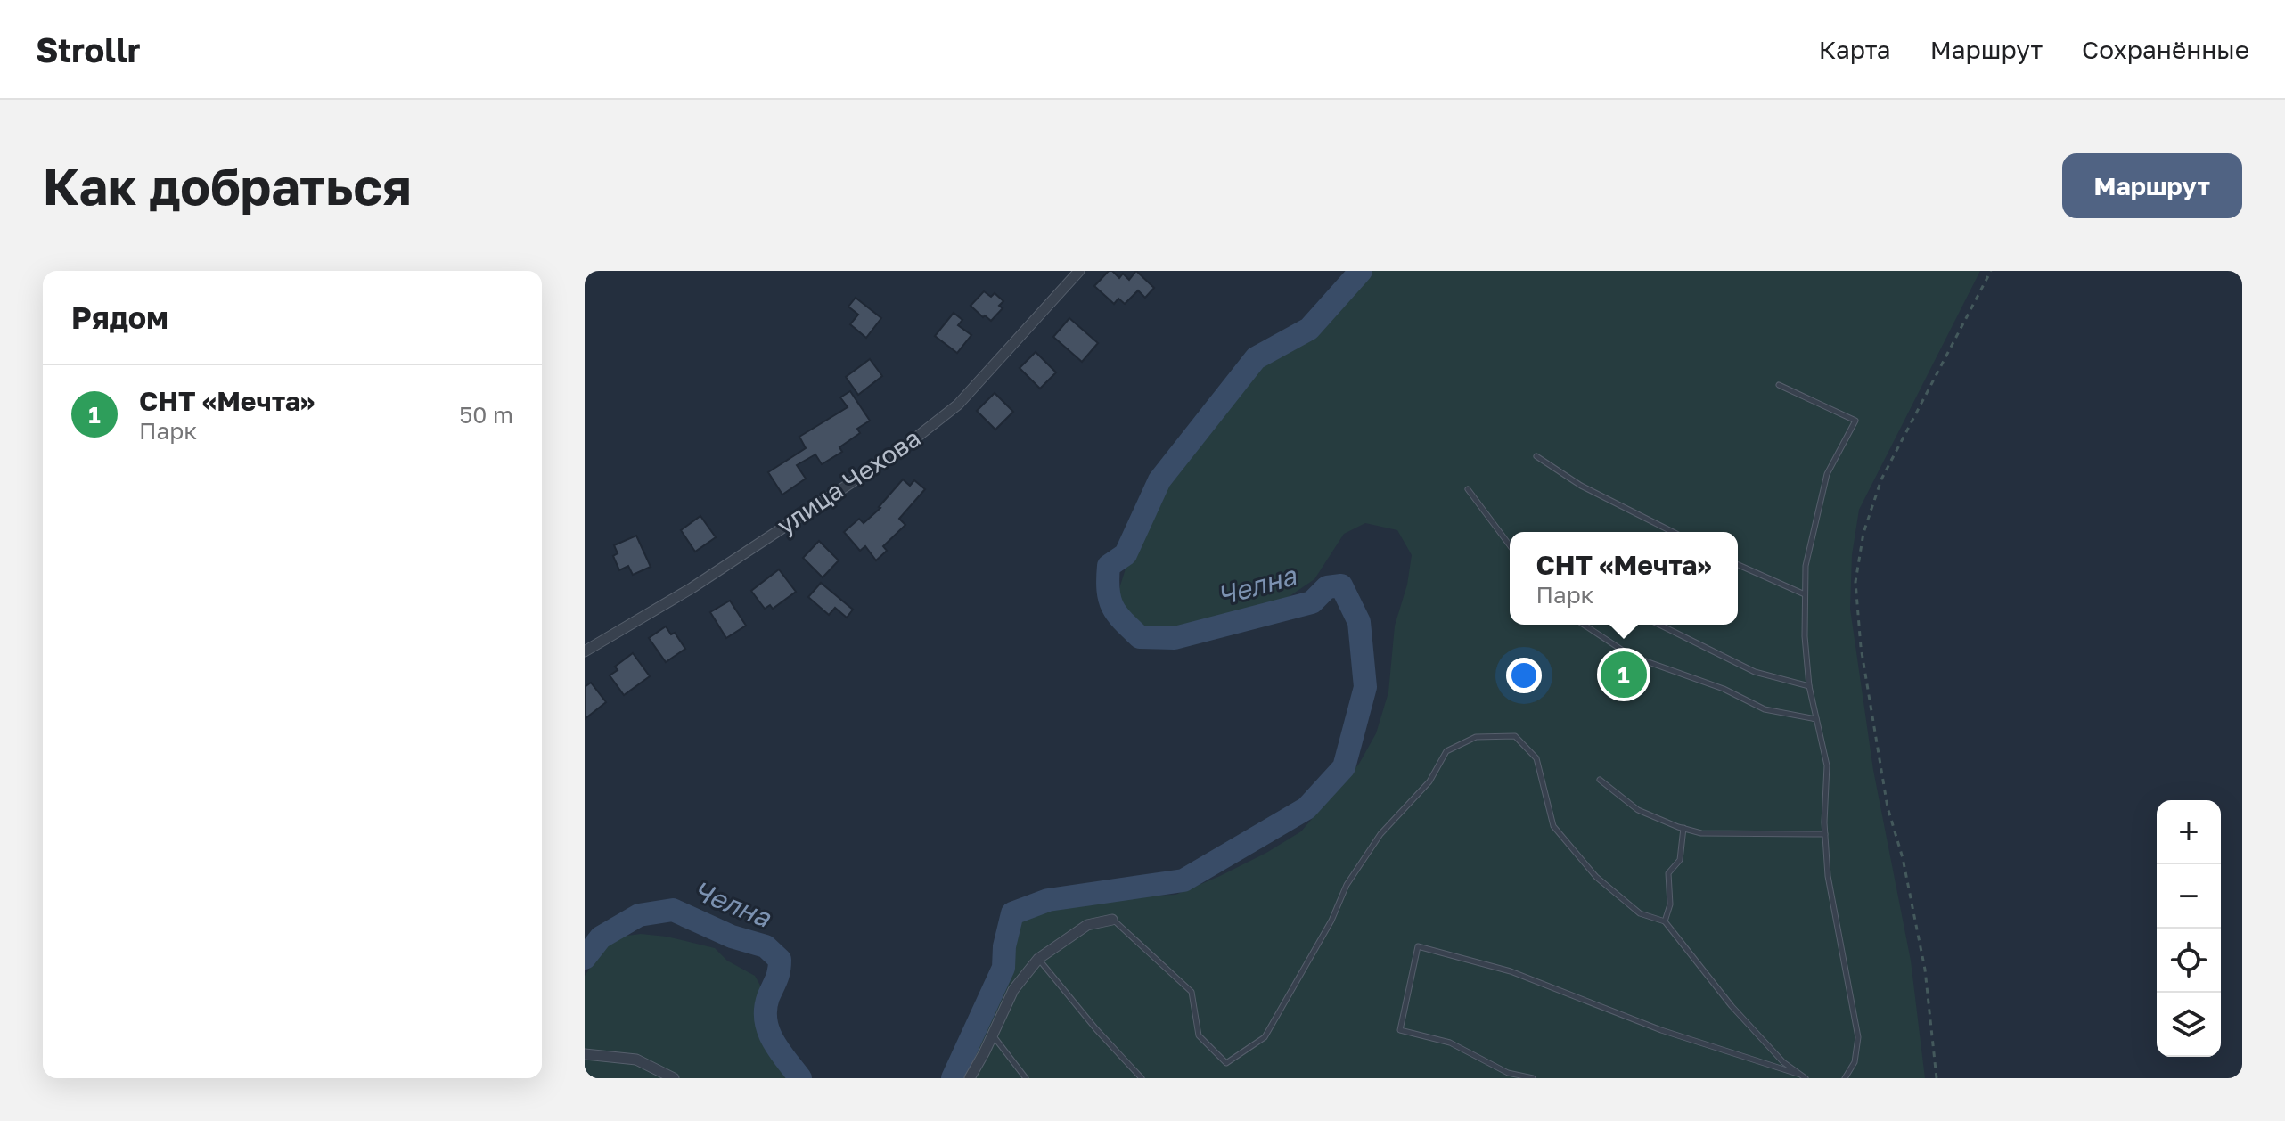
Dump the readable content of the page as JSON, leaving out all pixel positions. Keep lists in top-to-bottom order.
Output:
{
  "streets": {
    "street": ["улица Чехова"]
  },
  "water": ["Челна"],
  "page": {
    "header": "Strollr",
    "nav": ["Карта", "Маршрут", "Сохранённые"],
    "buttons": "Маршрут",
    "title": "Как добраться",
    "heading": "Рядом",
    "list": [
      {
        "mark": "1",
        "name": "СНТ «Мечта»",
        "note": "Парк",
        "value": "50 m"
      }
    ],
    "popup": ["СНТ «Мечта»", "Парк"],
    "pins": "1",
    "map_buttons": ["+", "−"]
  }
}
